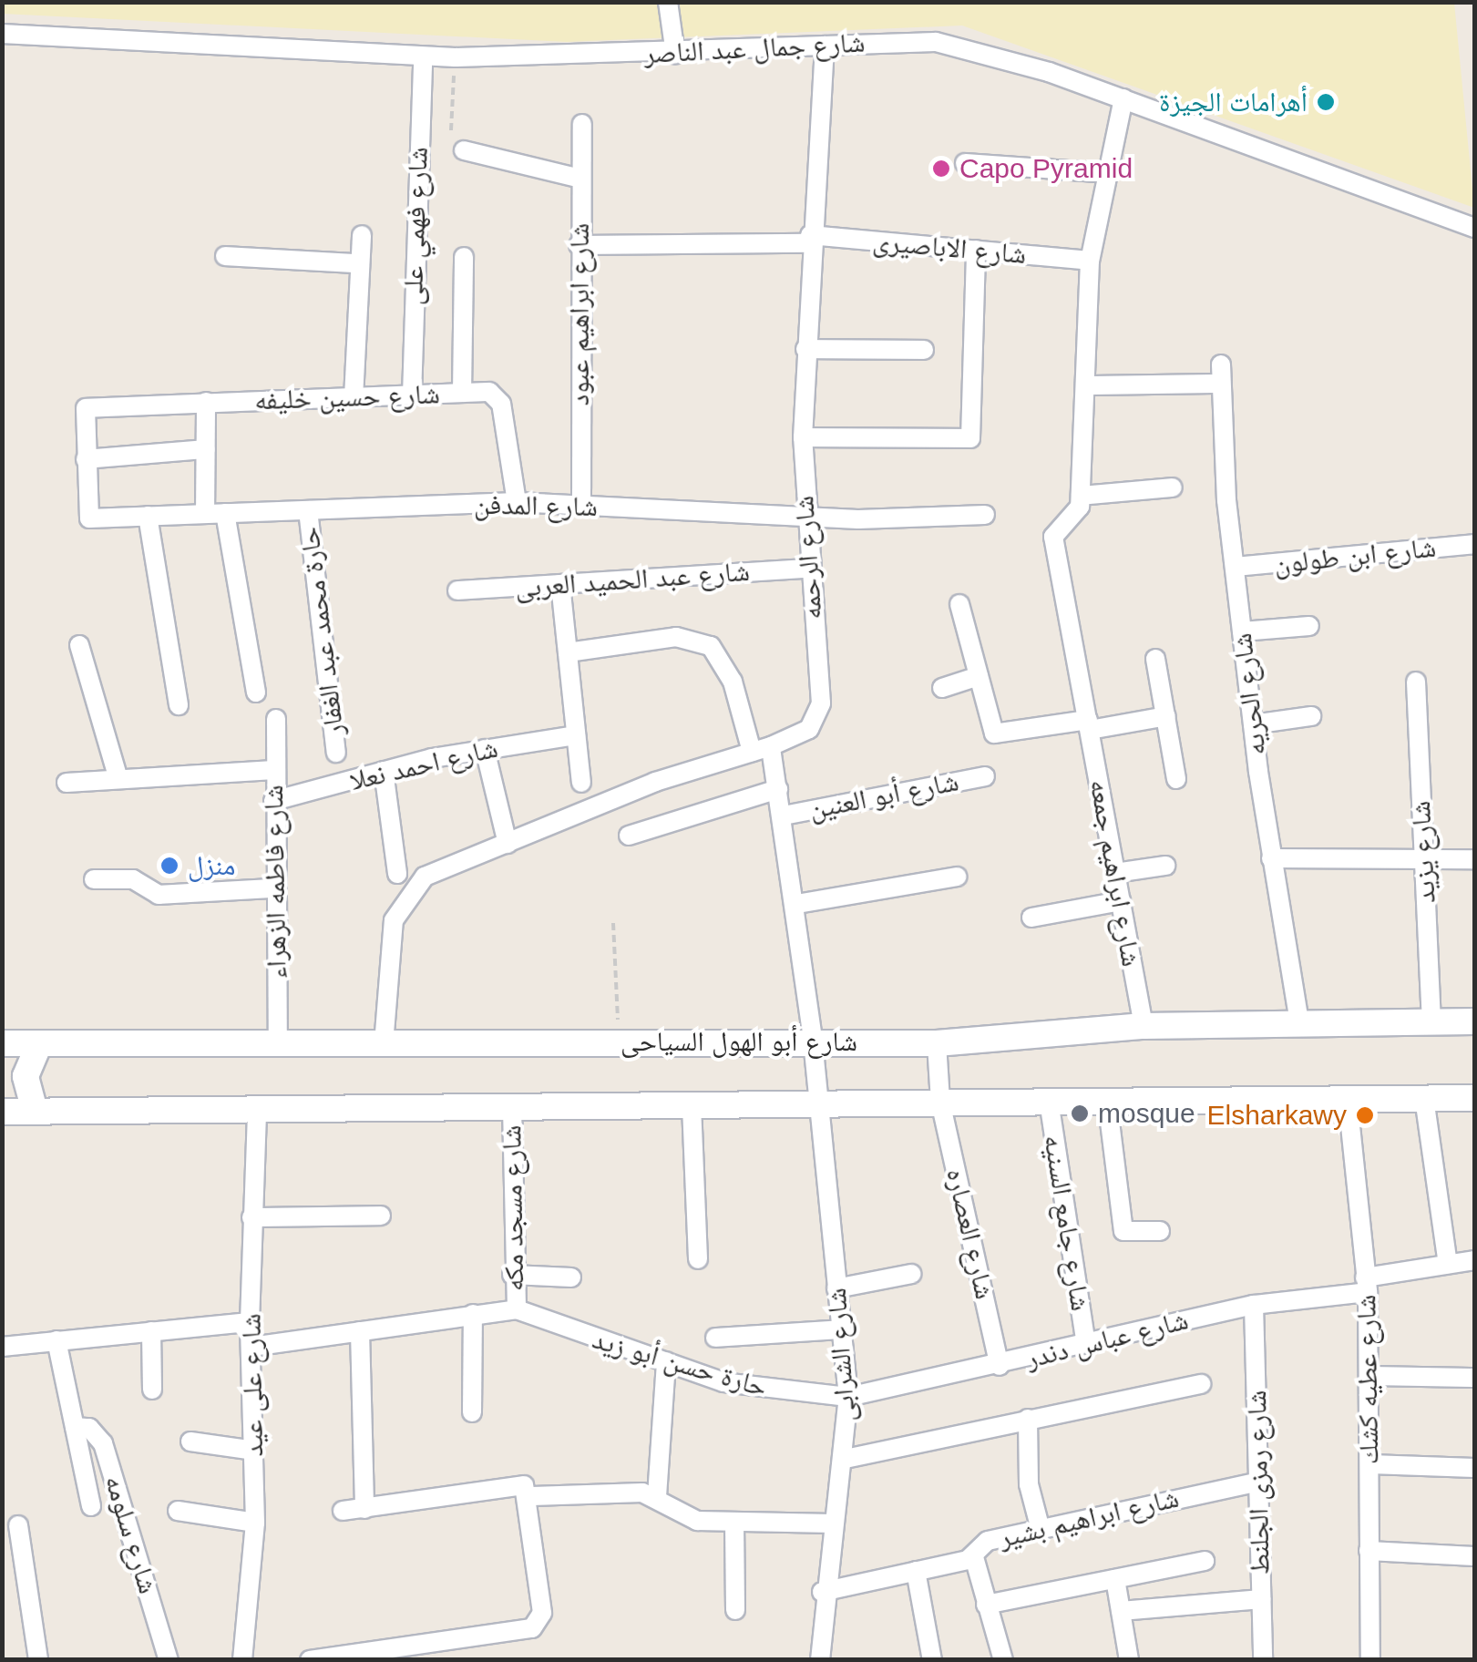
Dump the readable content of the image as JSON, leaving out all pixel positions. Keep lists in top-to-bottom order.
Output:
{
  "streets": {
    "main road": ["شارع أبو الهول السياحى"],
    "street": [
      "شارع جمال عبد الناصر",
      "شارع فهمي على",
      "شارع الاباصيرى",
      "شارع ابراهيم عبود",
      "شارع حسين خليفه",
      "شارع المدفن",
      "شارع ابن طولون",
      "شارع الرحمه",
      "شارع عبد الحميد العربى",
      "حارة محمد عبد الغفار",
      "شارع الحريه",
      "شارع احمد نعلا",
      "شارع أبو العنين",
      "شارع يزيد",
      "شارع ابراهيم جمعه",
      "شارع فاطمه الزهراء",
      "شارع مسجد مكه",
      "شارع جامع السنيه",
      "شارع العصاره",
      "شارع عباس دندر",
      "شارع الشرابى",
      "حارة حسن أبو زيد",
      "شارع عطيه كشك",
      "شارع على عيد",
      "شارع رمزى الجلنط",
      "شارع ابراهيم بشير",
      "شارع سلومه"
    ]
  },
  "crossings": [
    ["شارع جمال عبد الناصر", "شارع فهمي على"],
    ["شارع جمال عبد الناصر", "شارع الرحمه"],
    ["شارع فهمي على", "شارع حسين خليفه"],
    ["شارع الاباصيرى", "شارع ابراهيم عبود"],
    ["شارع الاباصيرى", "شارع الرحمه"],
    ["شارع ابراهيم عبود", "شارع المدفن"],
    ["شارع حسين خليفه", "شارع المدفن"],
    ["شارع المدفن", "شارع الرحمه"],
    ["شارع المدفن", "حارة محمد عبد الغفار"],
    ["شارع ابن طولون", "شارع الحريه"],
    ["شارع الرحمه", "شارع عبد الحميد العربى"],
    ["شارع الرحمه", "شارع أبو الهول السياحى"],
    ["شارع الحريه", "شارع أبو الهول السياحى"],
    ["شارع احمد نعلا", "شارع فاطمه الزهراء"],
    ["شارع يزيد", "شارع أبو الهول السياحى"],
    ["شارع ابراهيم جمعه", "شارع أبو الهول السياحى"],
    ["شارع فاطمه الزهراء", "شارع أبو الهول السياحى"],
    ["شارع أبو الهول السياحى", "شارع العصاره"],
    ["شارع أبو الهول السياحى", "شارع الشرابى"],
    ["شارع مسجد مكه", "حارة حسن أبو زيد"],
    ["شارع جامع السنيه", "شارع عباس دندر"],
    ["شارع العصاره", "شارع عباس دندر"],
    ["شارع عباس دندر", "شارع الشرابى"],
    ["شارع عباس دندر", "حارة حسن أبو زيد"],
    ["شارع عباس دندر", "شارع عطيه كشك"],
    ["شارع عباس دندر", "شارع رمزى الجلنط"],
    ["شارع الشرابى", "حارة حسن أبو زيد"],
    ["شارع الشرابى", "شارع ابراهيم بشير"],
    ["شارع رمزى الجلنط", "شارع ابراهيم بشير"]
  ],
  "places": [
    "أهرامات الجيزة",
    "Capo Pyramid",
    "منزل",
    "mosque",
    "Elsharkawy"
  ]
}
